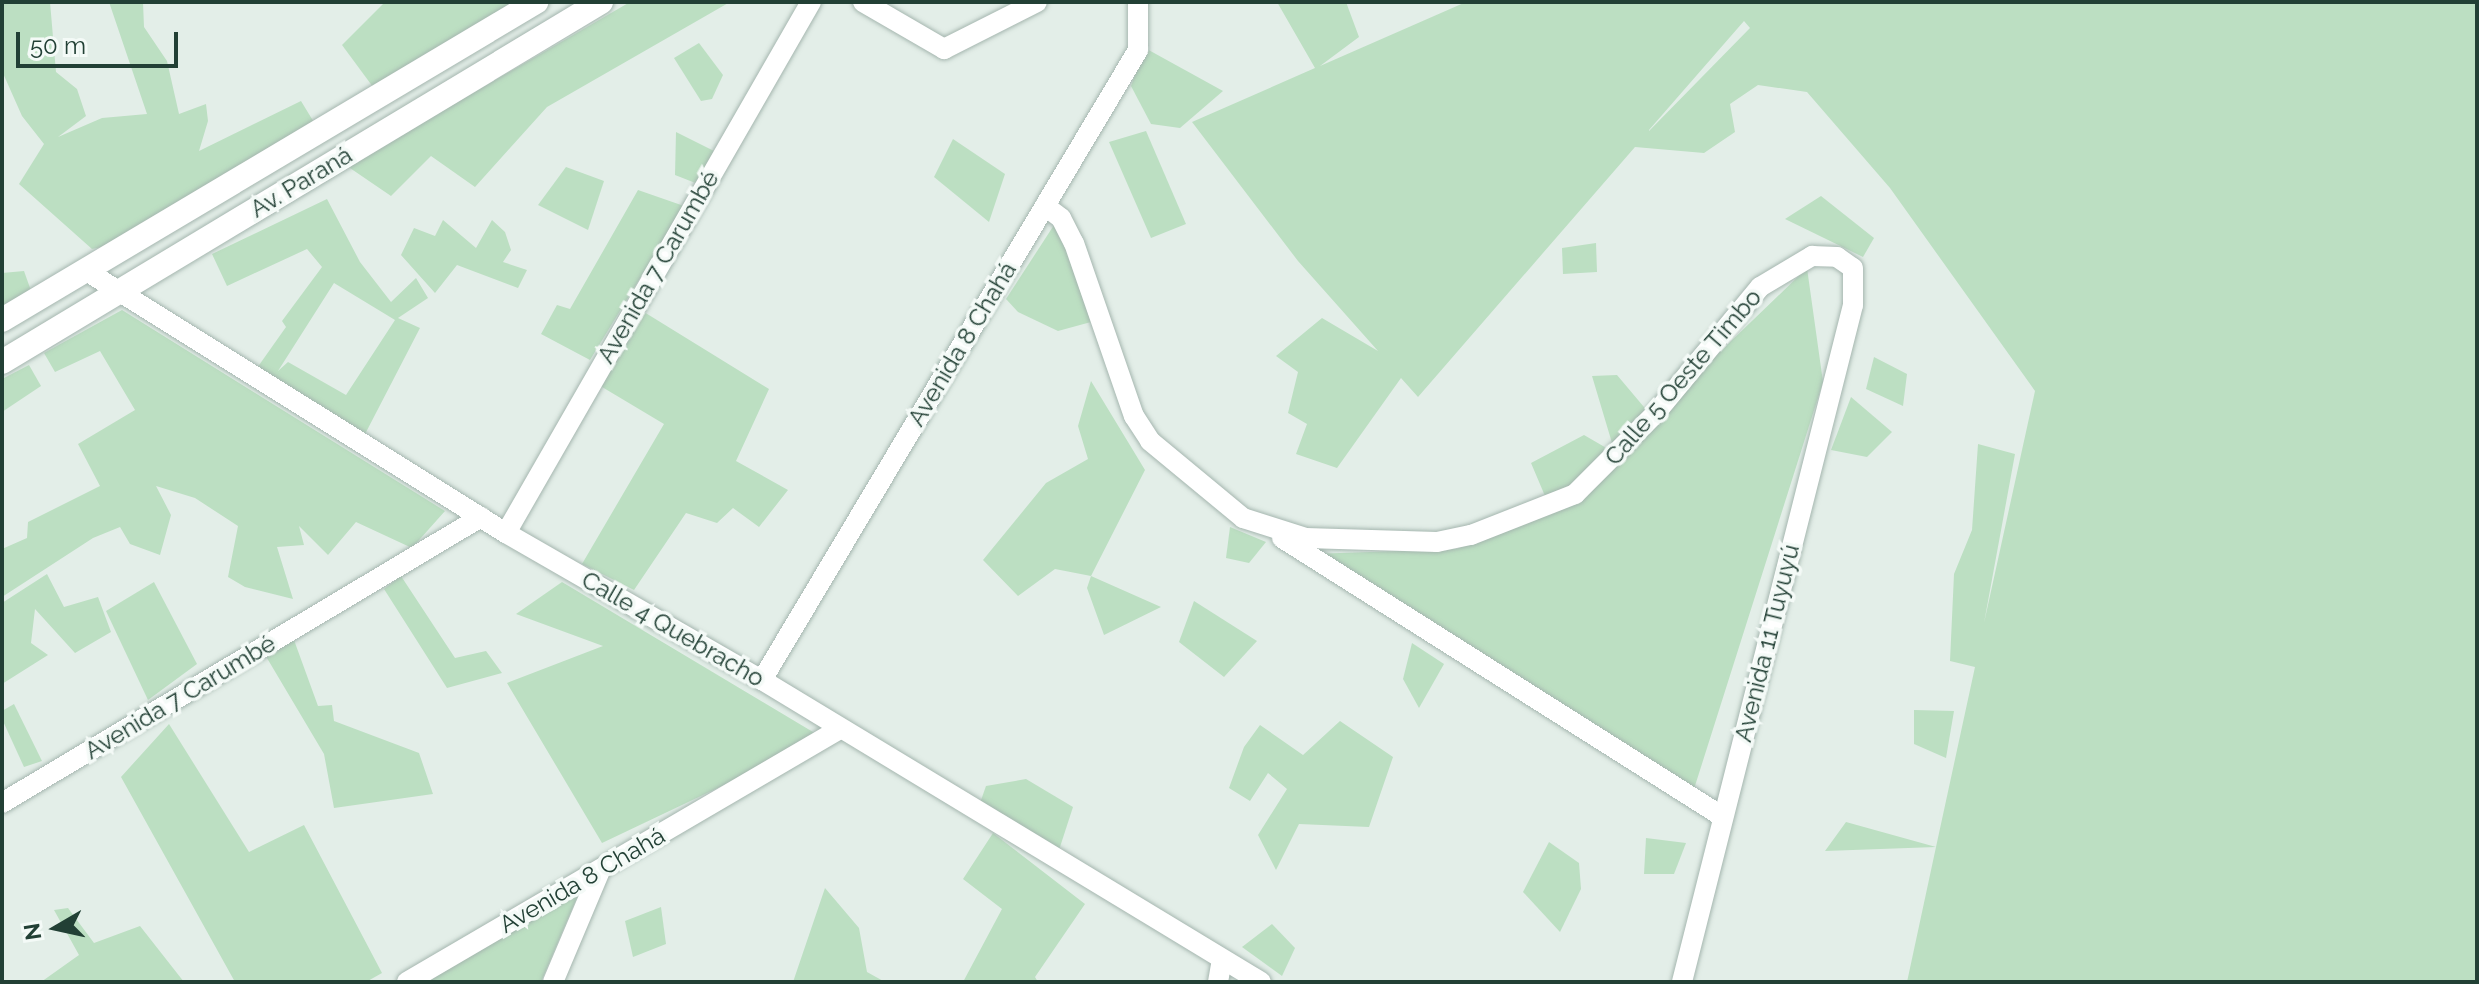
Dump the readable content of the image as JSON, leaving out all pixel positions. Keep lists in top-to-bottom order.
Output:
{
  "streets": {
    "street": [
      "Av. Paraná",
      "Avenida 7 Carumbé",
      "Avenida 8 Chahá",
      "Calle 5 Oeste Timbo",
      "Calle 4 Quebracho",
      "Avenida 11 Tuyuyú"
    ]
  },
  "crossings": [
    ["Av. Paraná", "Calle 4 Quebracho"],
    ["Avenida 7 Carumbé", "Calle 4 Quebracho"],
    ["Avenida 8 Chahá", "Calle 5 Oeste Timbo"],
    ["Avenida 8 Chahá", "Calle 4 Quebracho"],
    ["Calle 5 Oeste Timbo", "Avenida 11 Tuyuyú"]
  ],
  "scale_bar": "50 m",
  "north": "left"
}
